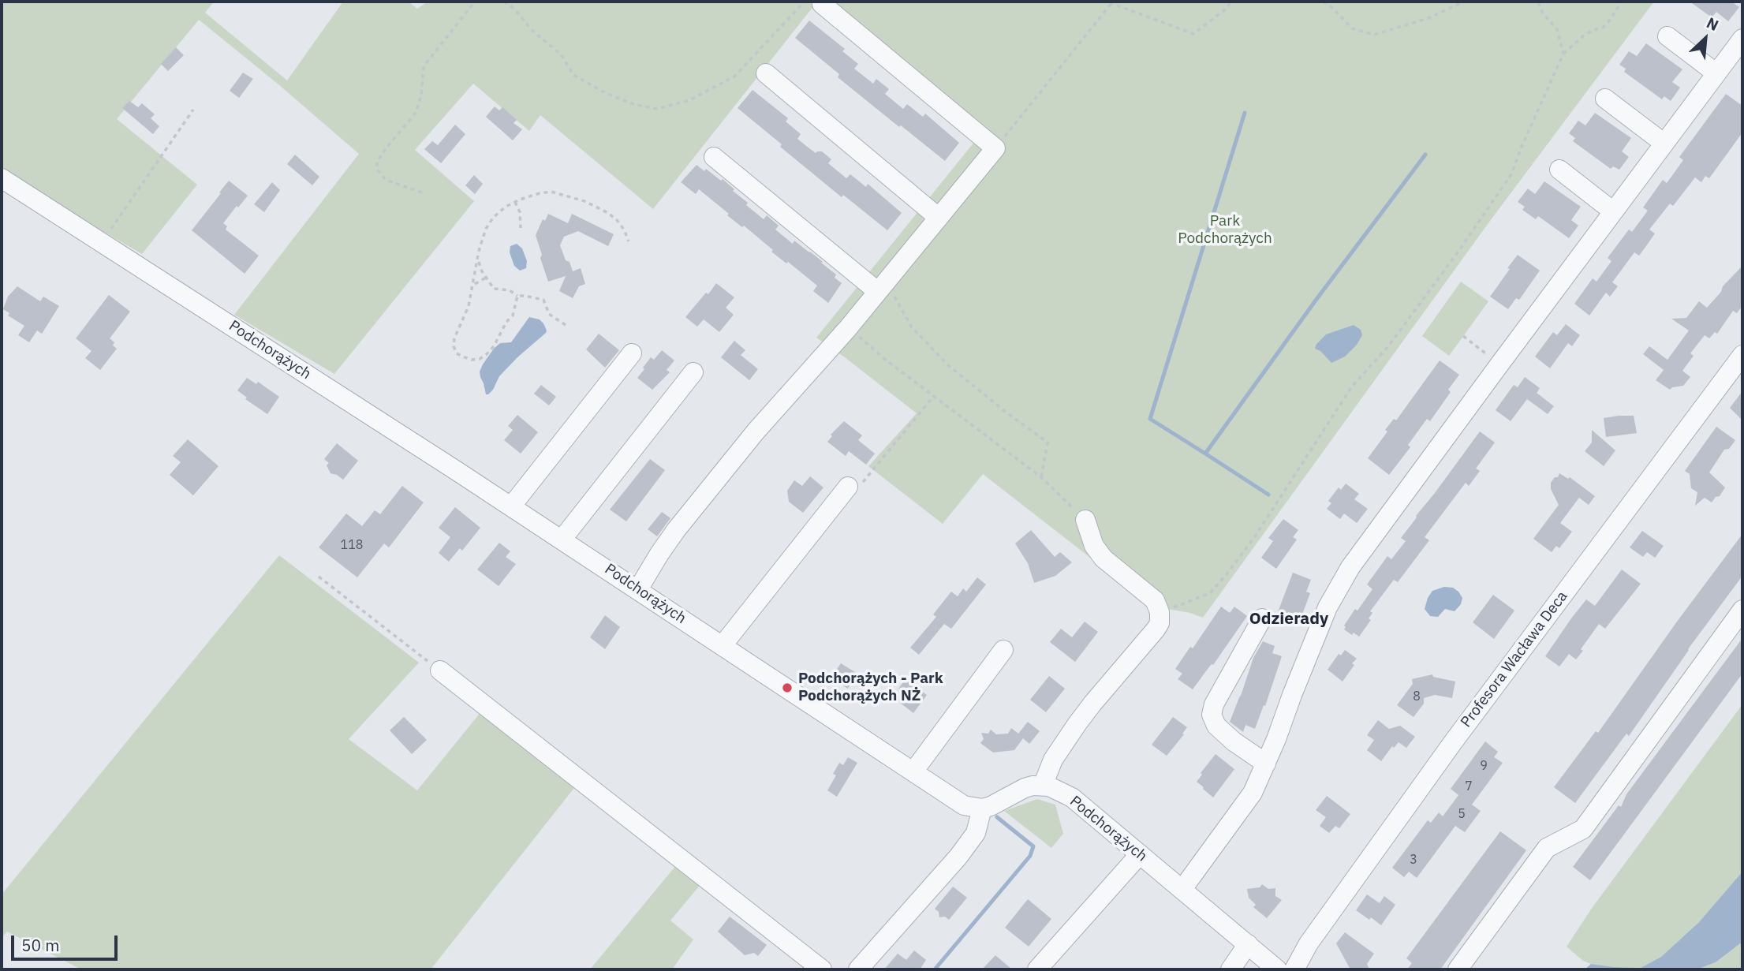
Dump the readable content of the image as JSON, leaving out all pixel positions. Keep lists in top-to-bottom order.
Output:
{
  "streets": {
    "street": ["Podchorążych", "Profesora Wacława Deca"]
  },
  "districts": ["Odzierady"],
  "parks": ["Park Podchorążych"],
  "places": ["Podchorążych - Park Podchorążych NŻ"],
  "house_numbers": [
    "118",
    "8",
    "9",
    "7",
    "5",
    "3"
  ],
  "scale_bar": "50 m",
  "north": "top right"
}
